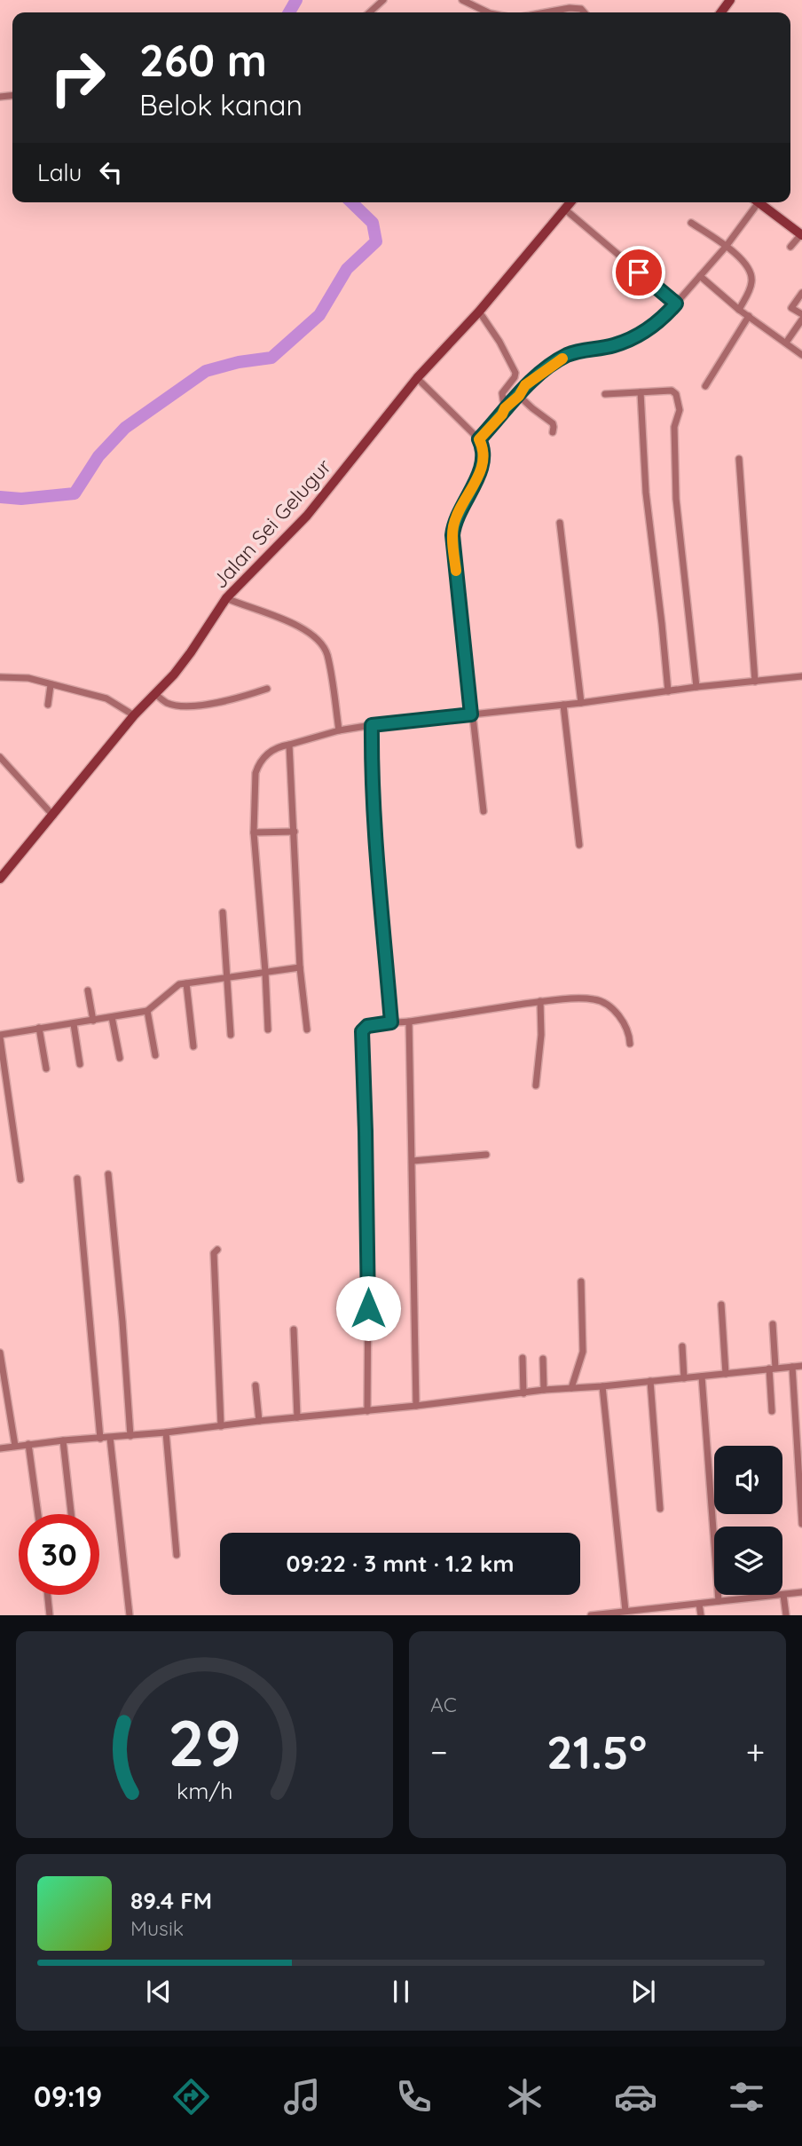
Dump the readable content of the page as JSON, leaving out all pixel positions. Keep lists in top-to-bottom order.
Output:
{
  "streets": {
    "main road": ["Jalan Sei Gelugur"]
  },
  "page": {
    "turn": ["260 m", "Belok kanan"],
    "then": "Lalu",
    "limit": "30",
    "trip": "09:22 · 3 mnt · 1.2 km",
    "tile": "AC",
    "heat": ["−", "21.5°", "+"],
    "song": ["89.4 FM", "Musik"],
    "tabs": "09:19",
    "gauge": ["29", "km/h"]
  }
}
